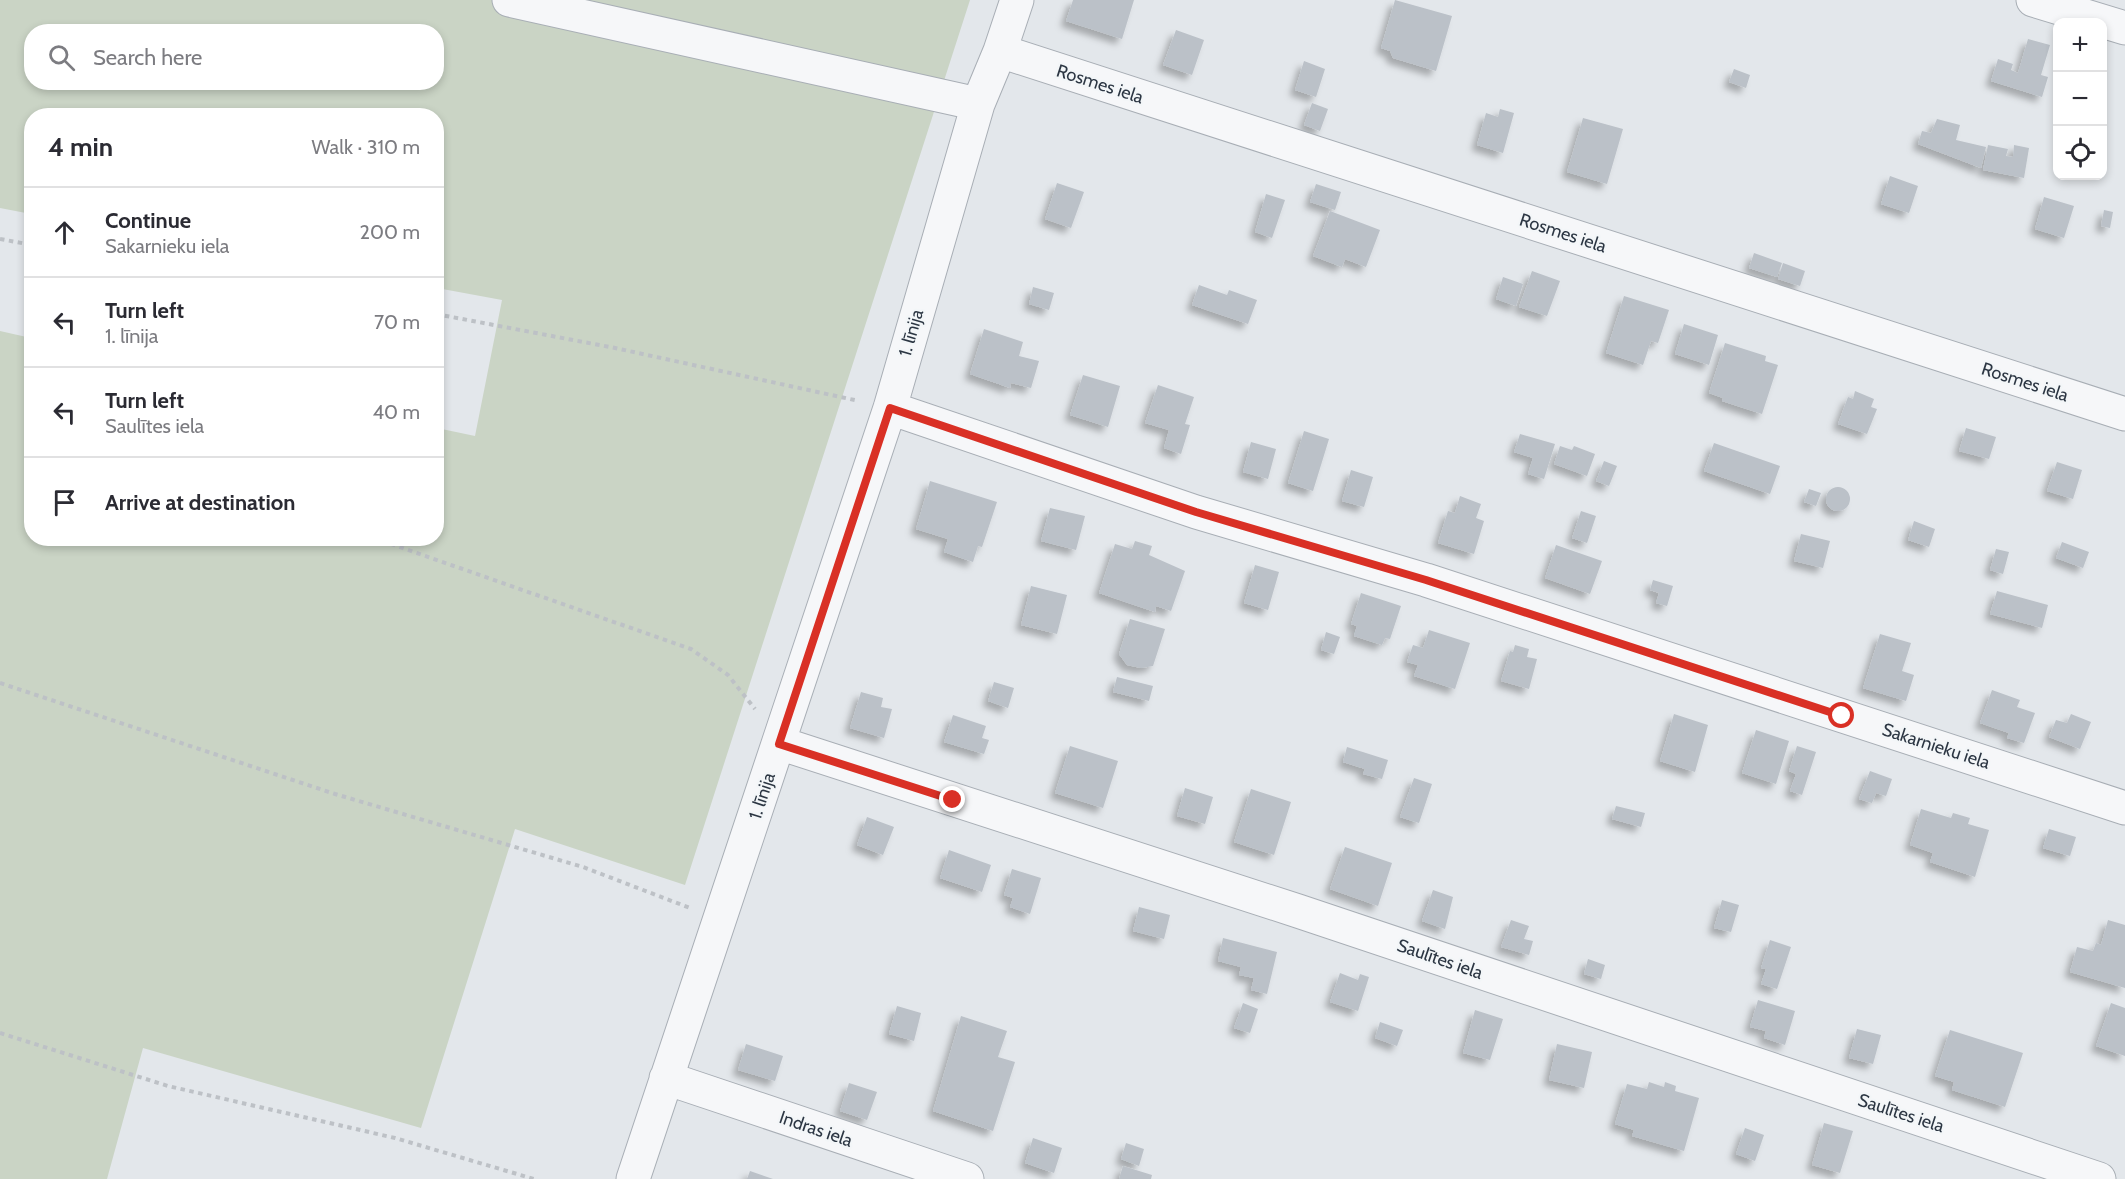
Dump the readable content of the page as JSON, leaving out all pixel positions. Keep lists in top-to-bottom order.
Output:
{
  "streets": {
    "street": [
      "Rosmes iela",
      "1. līnija",
      "Sakarnieku iela",
      "Saulītes iela",
      "Indras iela"
    ]
  },
  "crossings": [
    ["Rosmes iela", "1. līnija"],
    ["1. līnija", "Sakarnieku iela"],
    ["1. līnija", "Saulītes iela"],
    ["1. līnija", "Indras iela"]
  ],
  "page": {
    "map_buttons": ["+", "−"],
    "search": "Search here",
    "heading": ["4 min", "Walk · 310 m"],
    "list": [
      ["Continue", "Sakarnieku iela", "200 m"],
      ["Turn left", "1. līnija", "70 m"],
      ["Turn left", "Saulītes iela", "40 m"],
      "Arrive at destination"
    ]
  }
}
